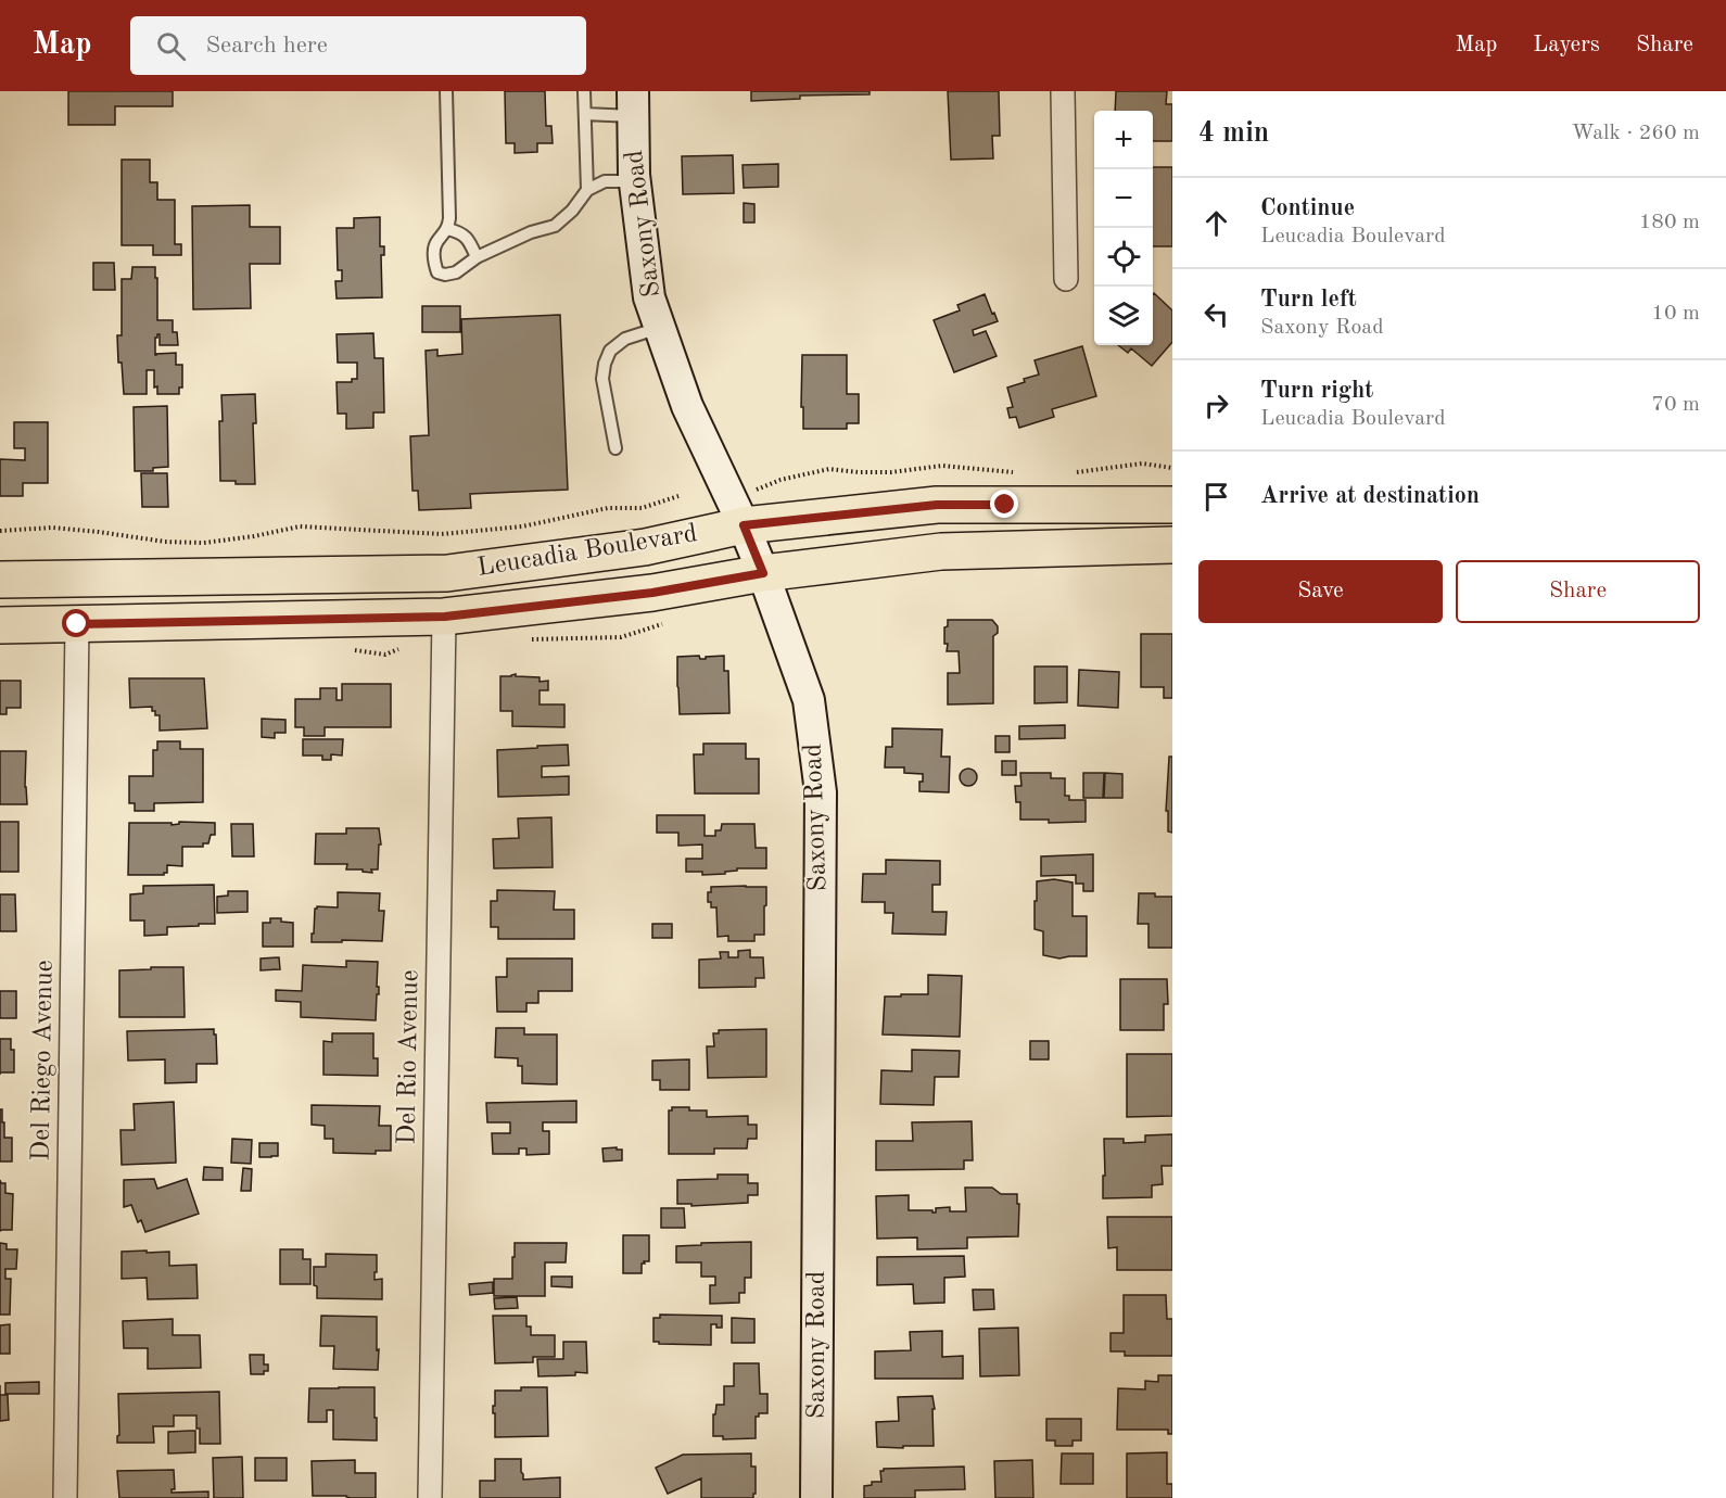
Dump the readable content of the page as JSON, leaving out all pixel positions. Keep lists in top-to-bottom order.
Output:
{
  "streets": {
    "main road": ["Leucadia Boulevard"],
    "street": ["Saxony Road", "Del Rio Avenue", "Del Riego Avenue"]
  },
  "crossings": [
    ["Saxony Road", "Leucadia Boulevard"],
    ["Leucadia Boulevard", "Del Rio Avenue"],
    ["Leucadia Boulevard", "Del Riego Avenue"]
  ],
  "page": {
    "header": "Map",
    "search": "Search here",
    "nav": ["Map", "Layers", "Share"],
    "heading": ["4 min", "Walk · 260 m"],
    "map_buttons": ["+", "−"],
    "list": [
      ["Continue", "Leucadia Boulevard", "180 m"],
      ["Turn left", "Saxony Road", "10 m"],
      ["Turn right", "Leucadia Boulevard", "70 m"],
      "Arrive at destination"
    ],
    "buttons": ["Save", "Share"]
  }
}
